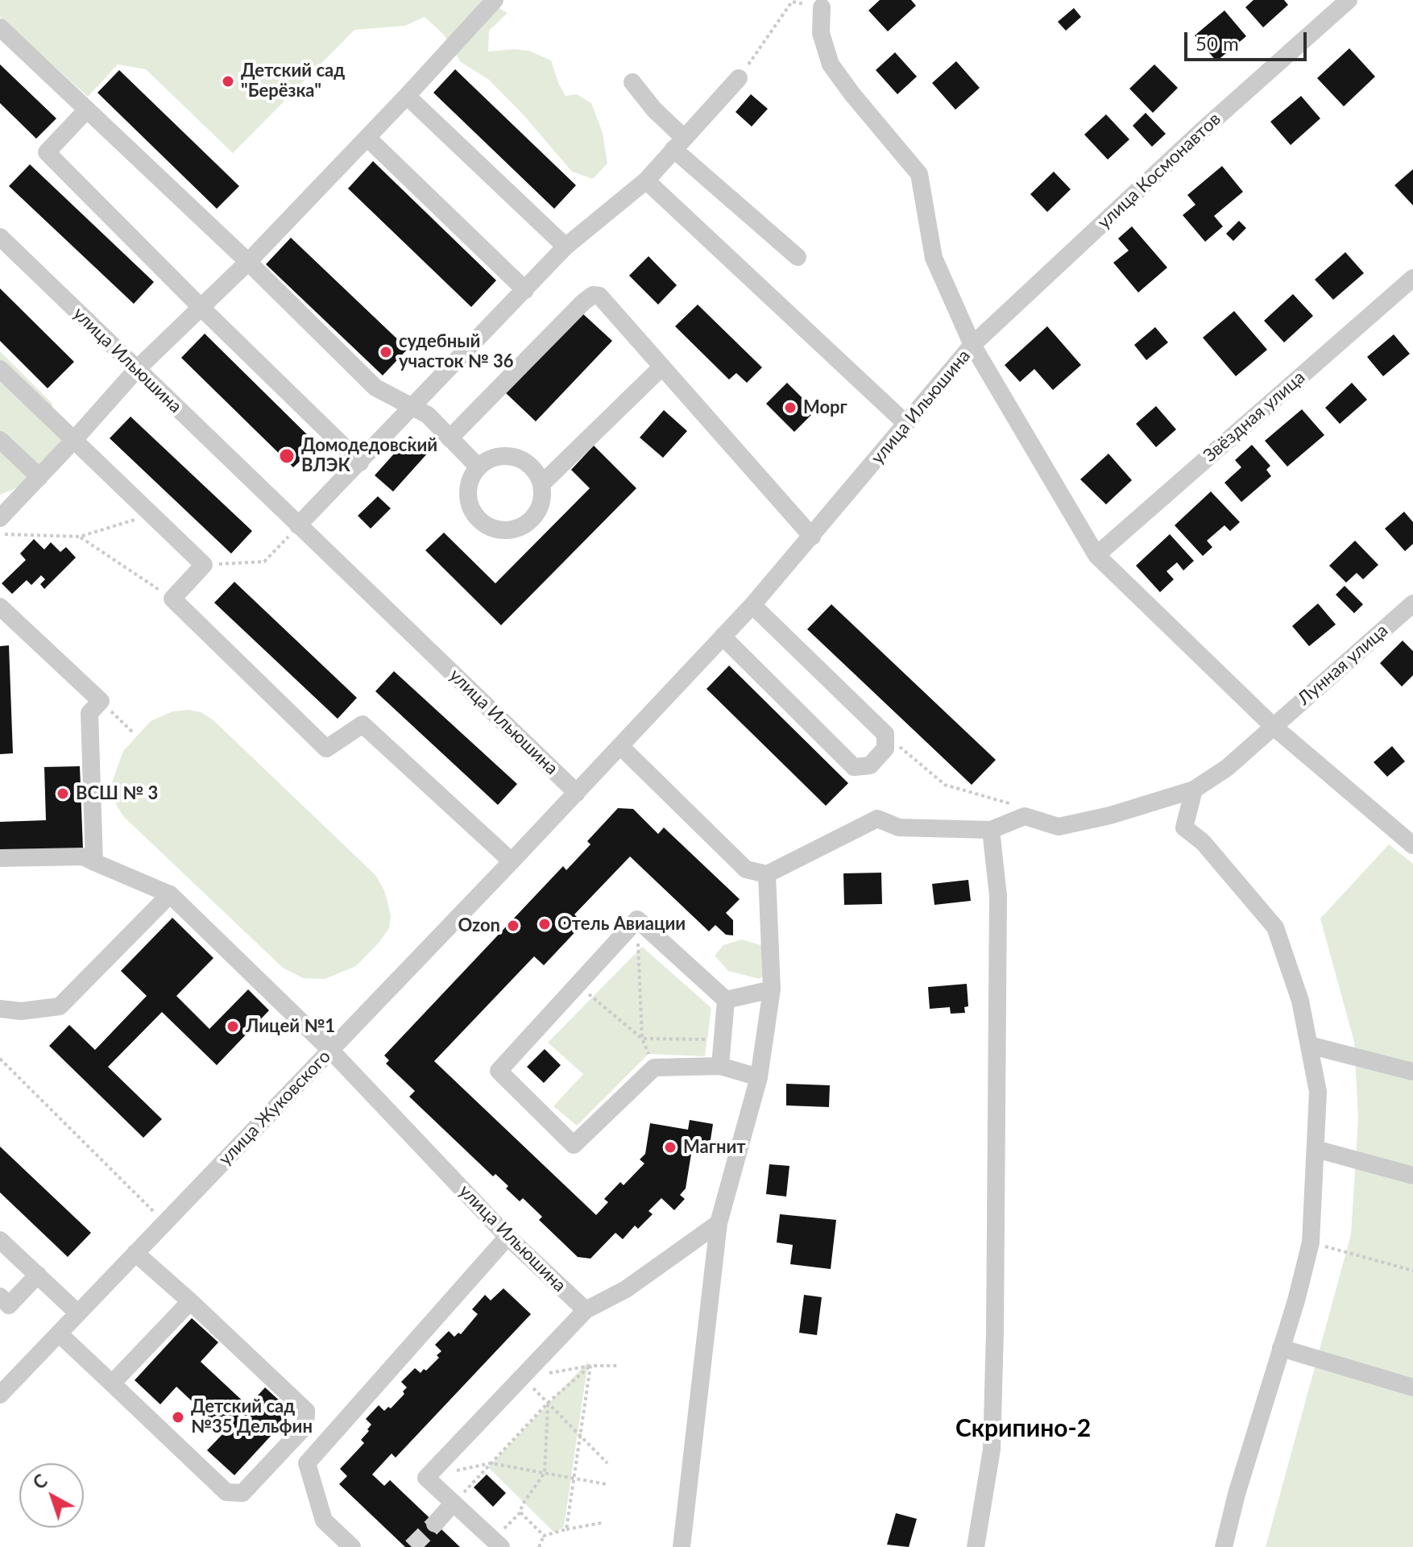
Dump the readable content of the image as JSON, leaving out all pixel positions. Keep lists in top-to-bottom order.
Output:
{
  "streets": {
    "street": [
      "улица Космонавтов",
      "улица Ильюшина",
      "Звёздная улица",
      "Лунная улица",
      "улица Жуковского"
    ]
  },
  "crossings": [
    ["улица Космонавтов", "улица Ильюшина"],
    ["улица Ильюшина", "улица Жуковского"]
  ],
  "districts": ["Скрипино-2"],
  "places": [
    "Детский сад \"Берёзка\"",
    "судебный участок № 36",
    "Морг",
    "Домодедовский ВЛЭК",
    "ВСШ № 3",
    "Отель Авиации",
    "Ozon",
    "Лицей №1",
    "Магнит",
    "Детский сад №35 Дельфин"
  ],
  "scale_bar": "50 m",
  "north": "top left"
}
